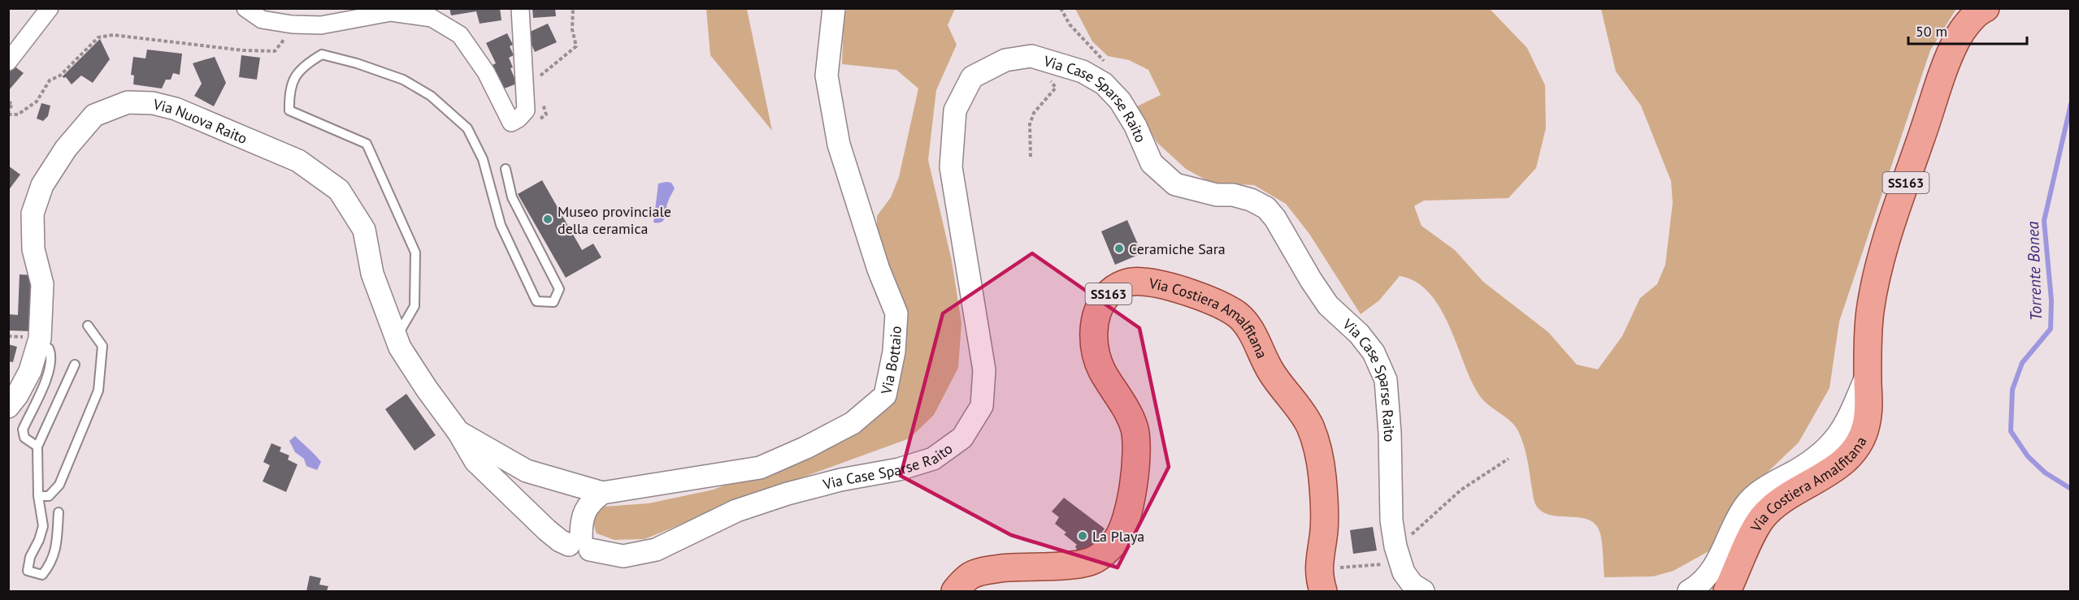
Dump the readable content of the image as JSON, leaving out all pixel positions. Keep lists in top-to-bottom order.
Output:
{
  "streets": {
    "main road": ["SS163", "Via Costiera Amalfitana"],
    "street": ["Via Case Sparse Raito", "Via Nuova Raito", "Via Bottaio"]
  },
  "crossings": [
    ["Via Case Sparse Raito", "Via Nuova Raito"],
    ["SS163", "Via Costiera Amalfitana"]
  ],
  "water": ["Torrente Bonea"],
  "places": ["Museo provinciale della ceramica", "Ceramiche Sara", "La Playa"],
  "scale_bar": "50 m"
}
